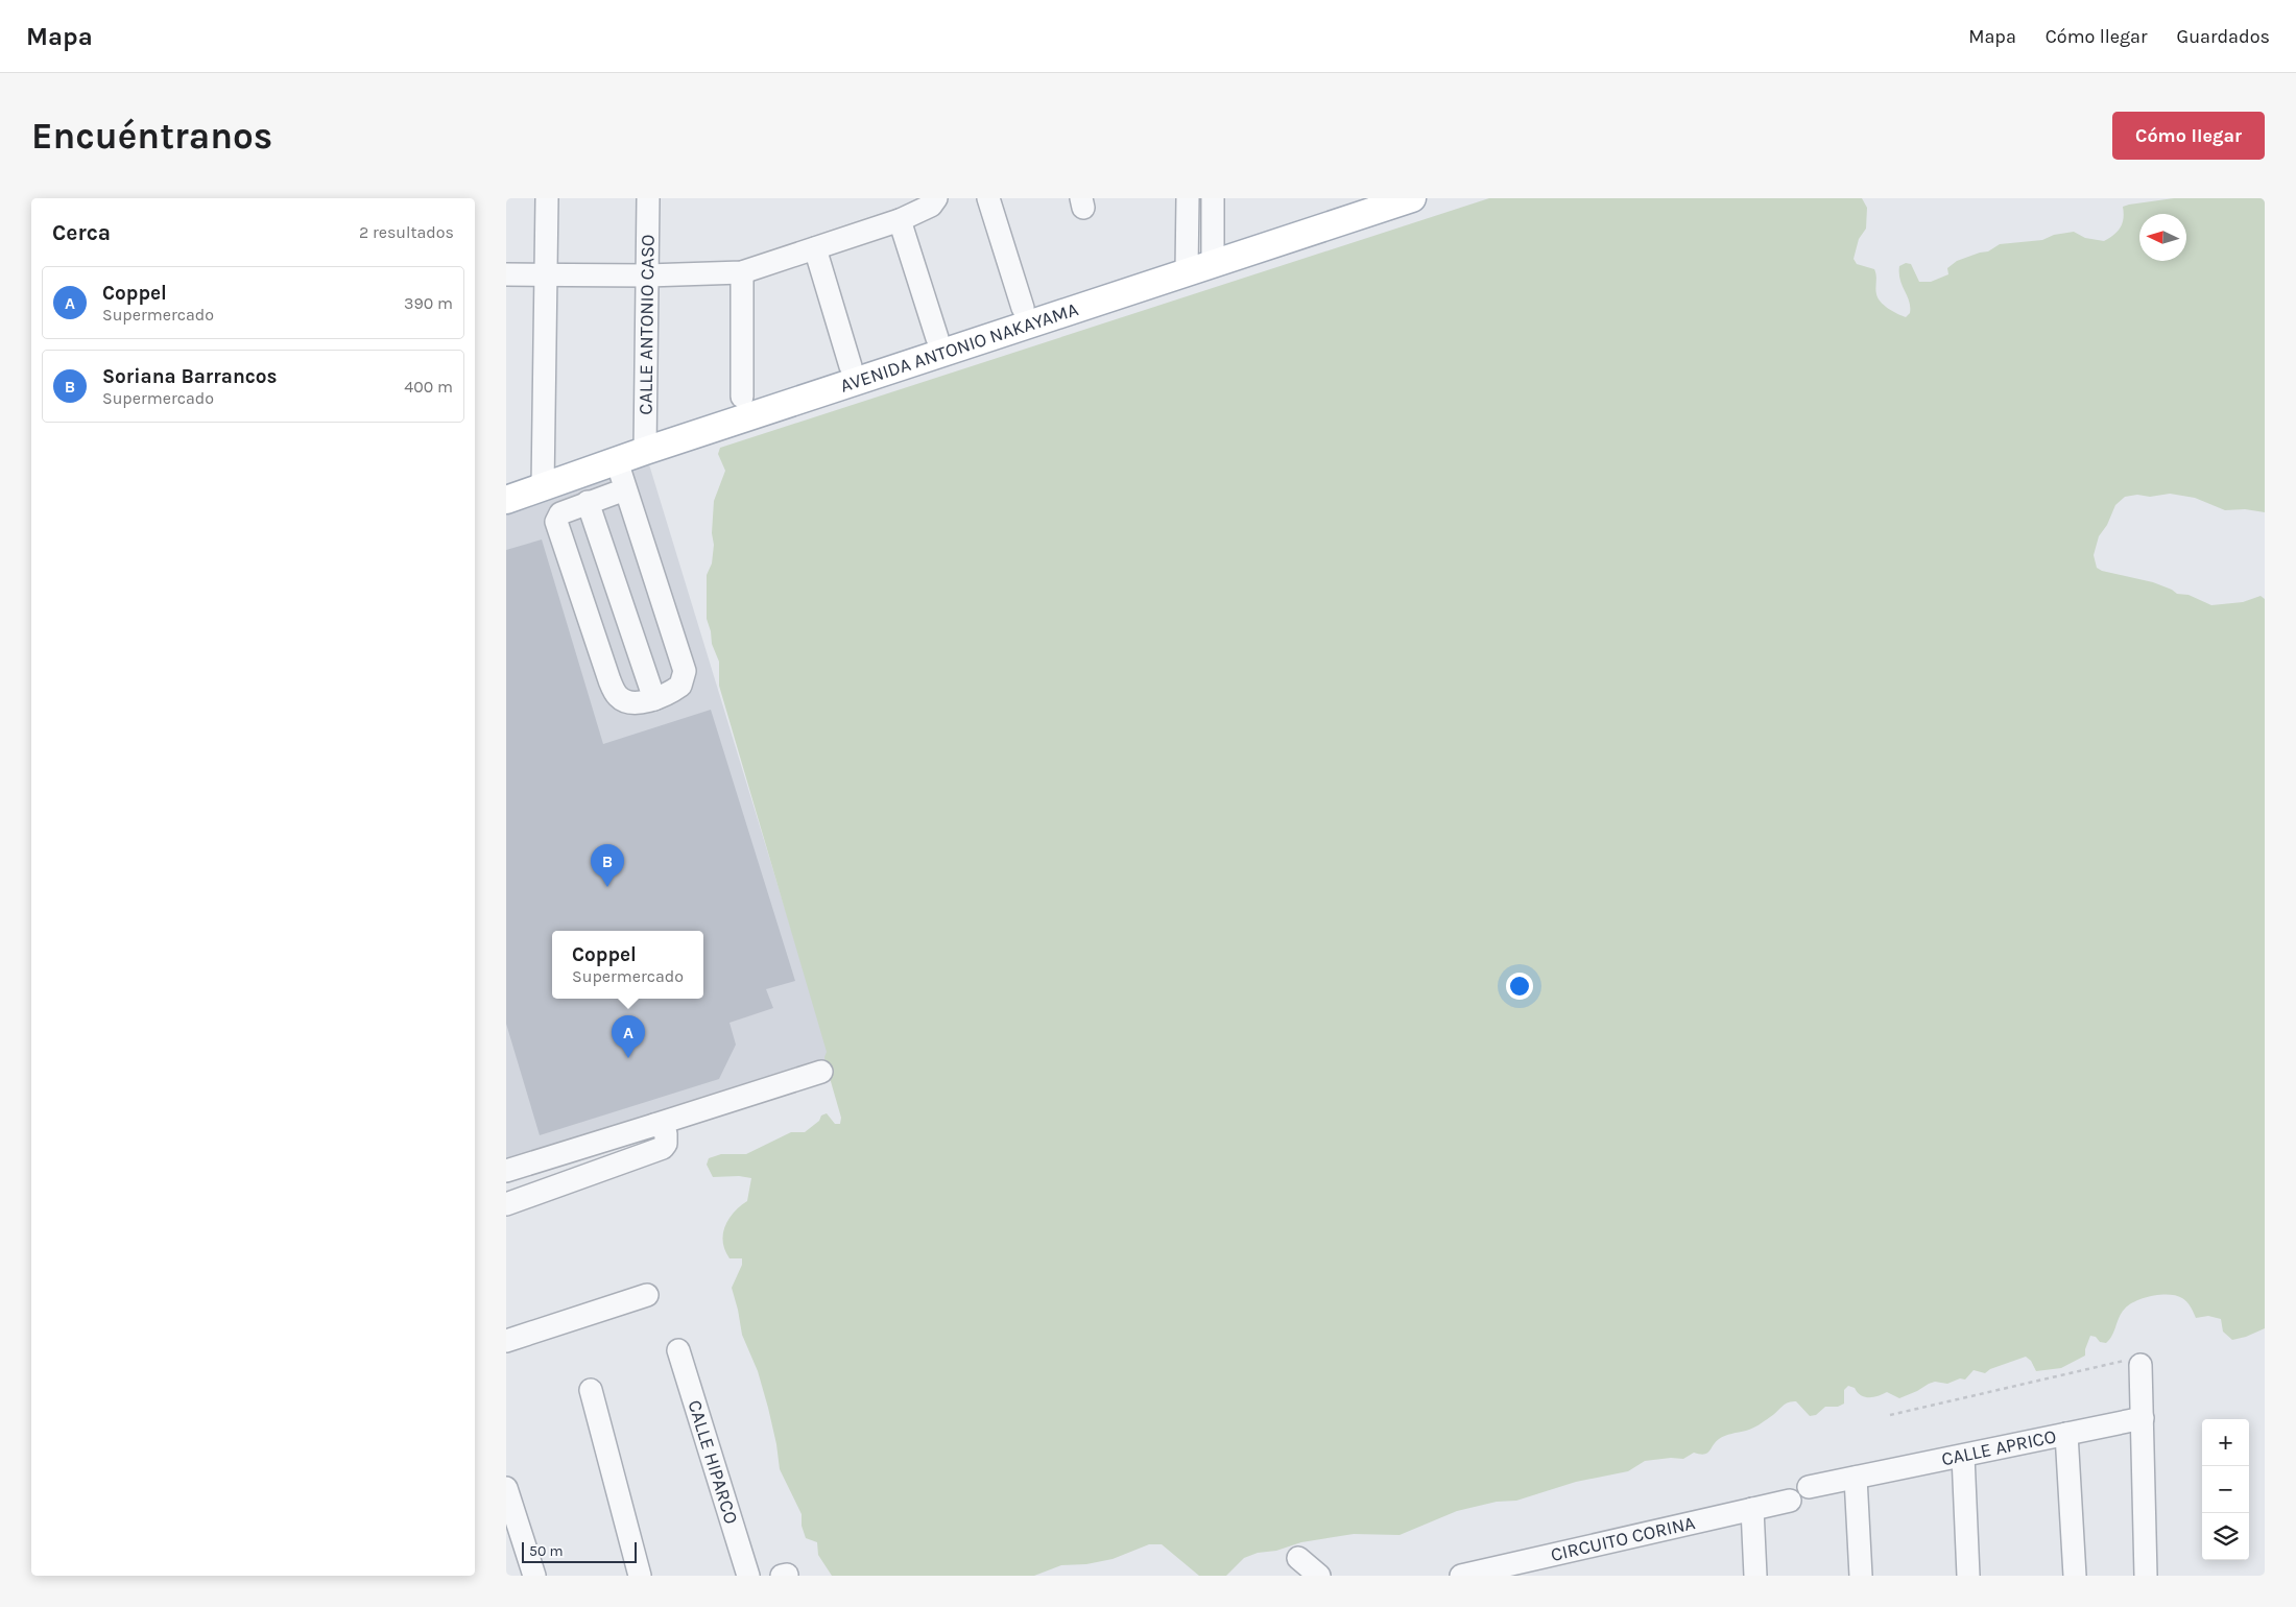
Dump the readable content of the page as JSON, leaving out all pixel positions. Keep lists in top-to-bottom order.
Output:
{
  "streets": {
    "main road": ["AVENIDA ANTONIO NAKAYAMA"],
    "street": [
      "CALLE ANTONIO CASO",
      "CALLE APRICO",
      "CALLE HIPARCO",
      "CIRCUITO CORINA"
    ]
  },
  "crossings": [
    ["CALLE ANTONIO CASO", "AVENIDA ANTONIO NAKAYAMA"]
  ],
  "scale_bar": "50 m",
  "north": "left",
  "page": {
    "header": "Mapa",
    "nav": ["Mapa", "Cómo llegar", "Guardados"],
    "buttons": "Cómo llegar",
    "title": "Encuéntranos",
    "heading": ["Cerca", "2 resultados"],
    "list": [
      {
        "mark": "A",
        "name": "Coppel",
        "note": "Supermercado",
        "value": "390 m"
      },
      {
        "mark": "B",
        "name": "Soriana Barrancos",
        "note": "Supermercado",
        "value": "400 m"
      }
    ],
    "pins": ["B", "A"],
    "popup": ["Coppel", "Supermercado"],
    "map_buttons": ["+", "−"],
    "scale": "50 m"
  }
}
